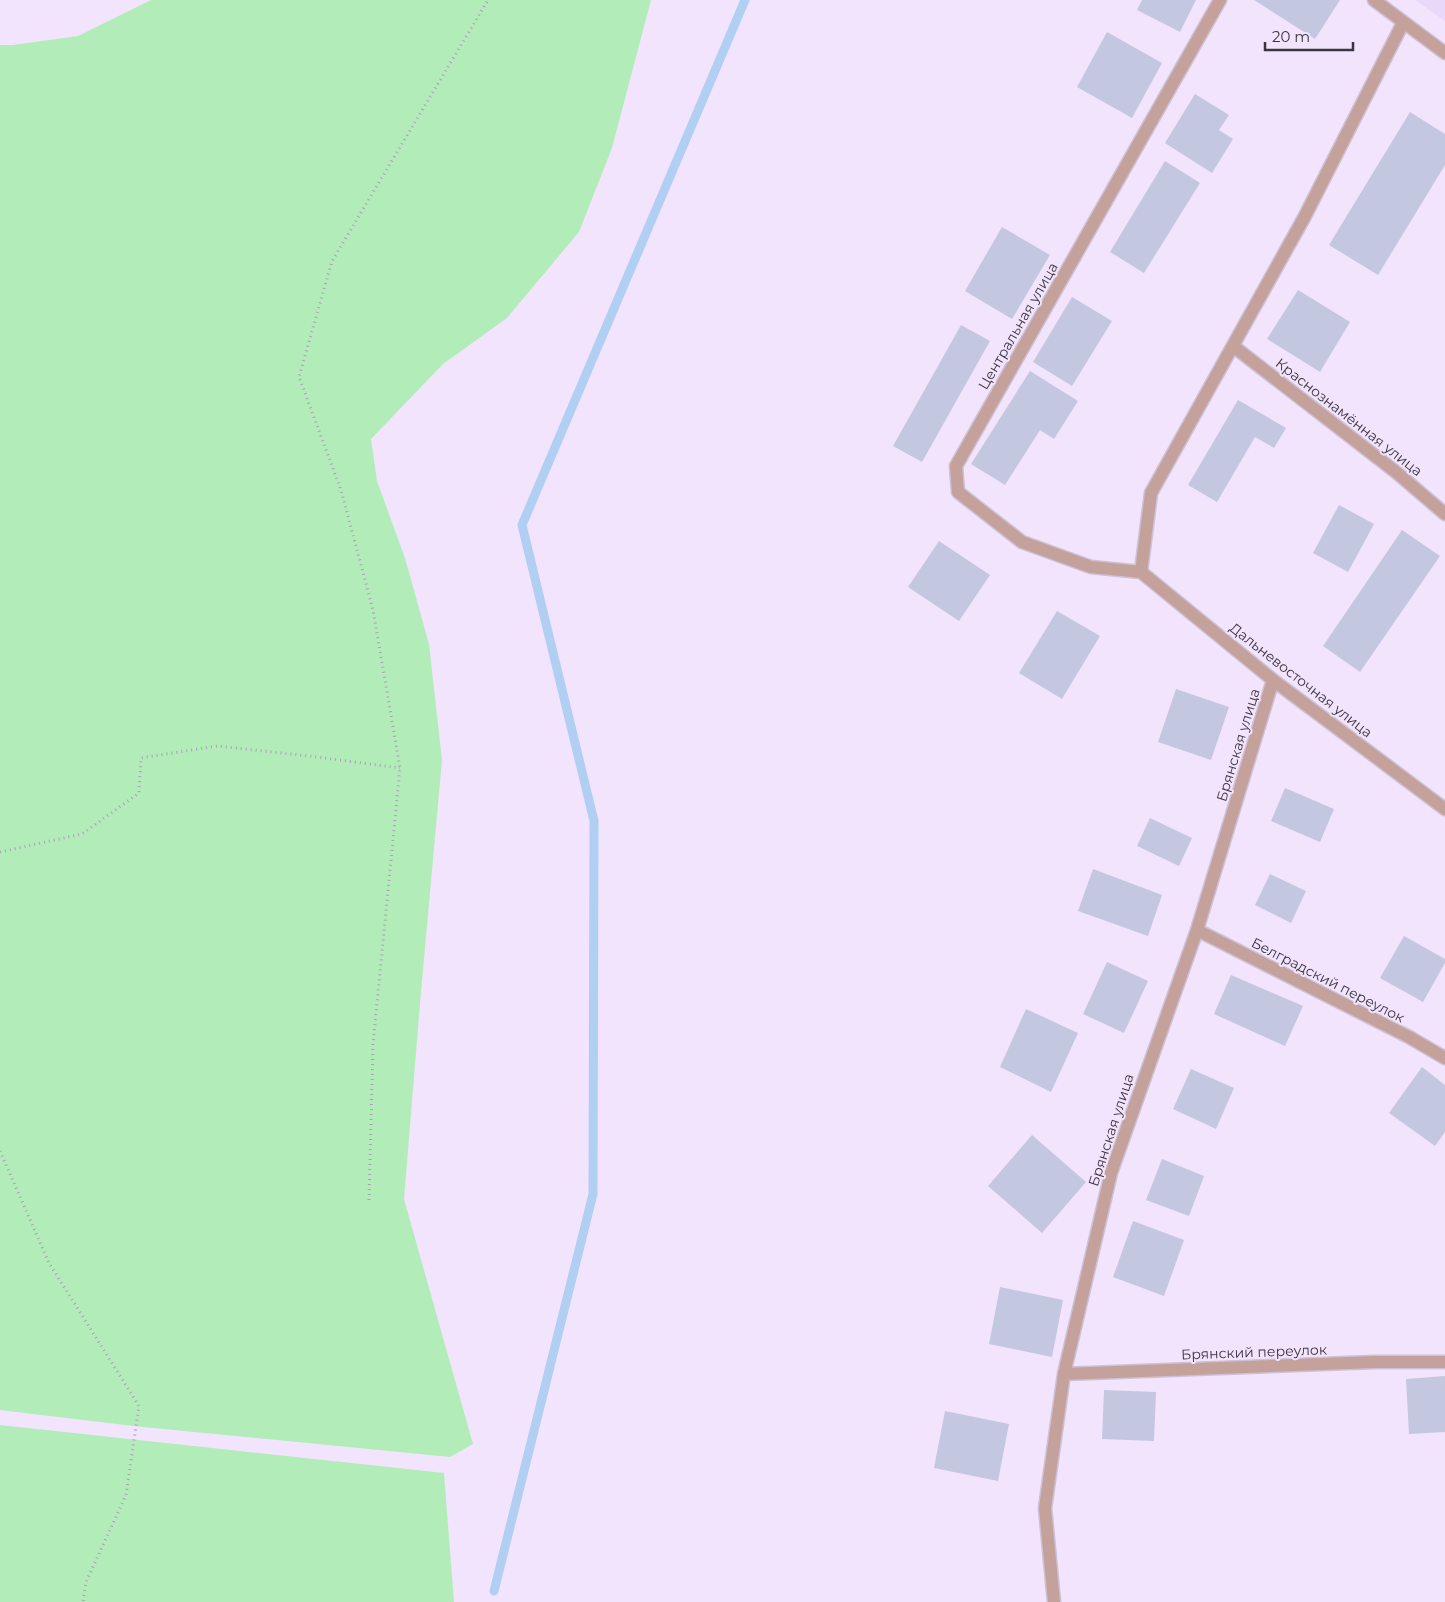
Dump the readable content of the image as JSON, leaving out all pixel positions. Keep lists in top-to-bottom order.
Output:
{
  "streets": {
    "street": [
      "Центральная улица",
      "Краснознамённая улица",
      "Дальневосточная улица",
      "Брянская улица",
      "Белградский переулок",
      "Брянский переулок"
    ]
  },
  "crossings": [
    ["Центральная улица", "Дальневосточная улица"],
    ["Дальневосточная улица", "Брянская улица"],
    ["Брянская улица", "Белградский переулок"],
    ["Брянская улица", "Брянский переулок"]
  ],
  "scale_bar": "20 m"
}
